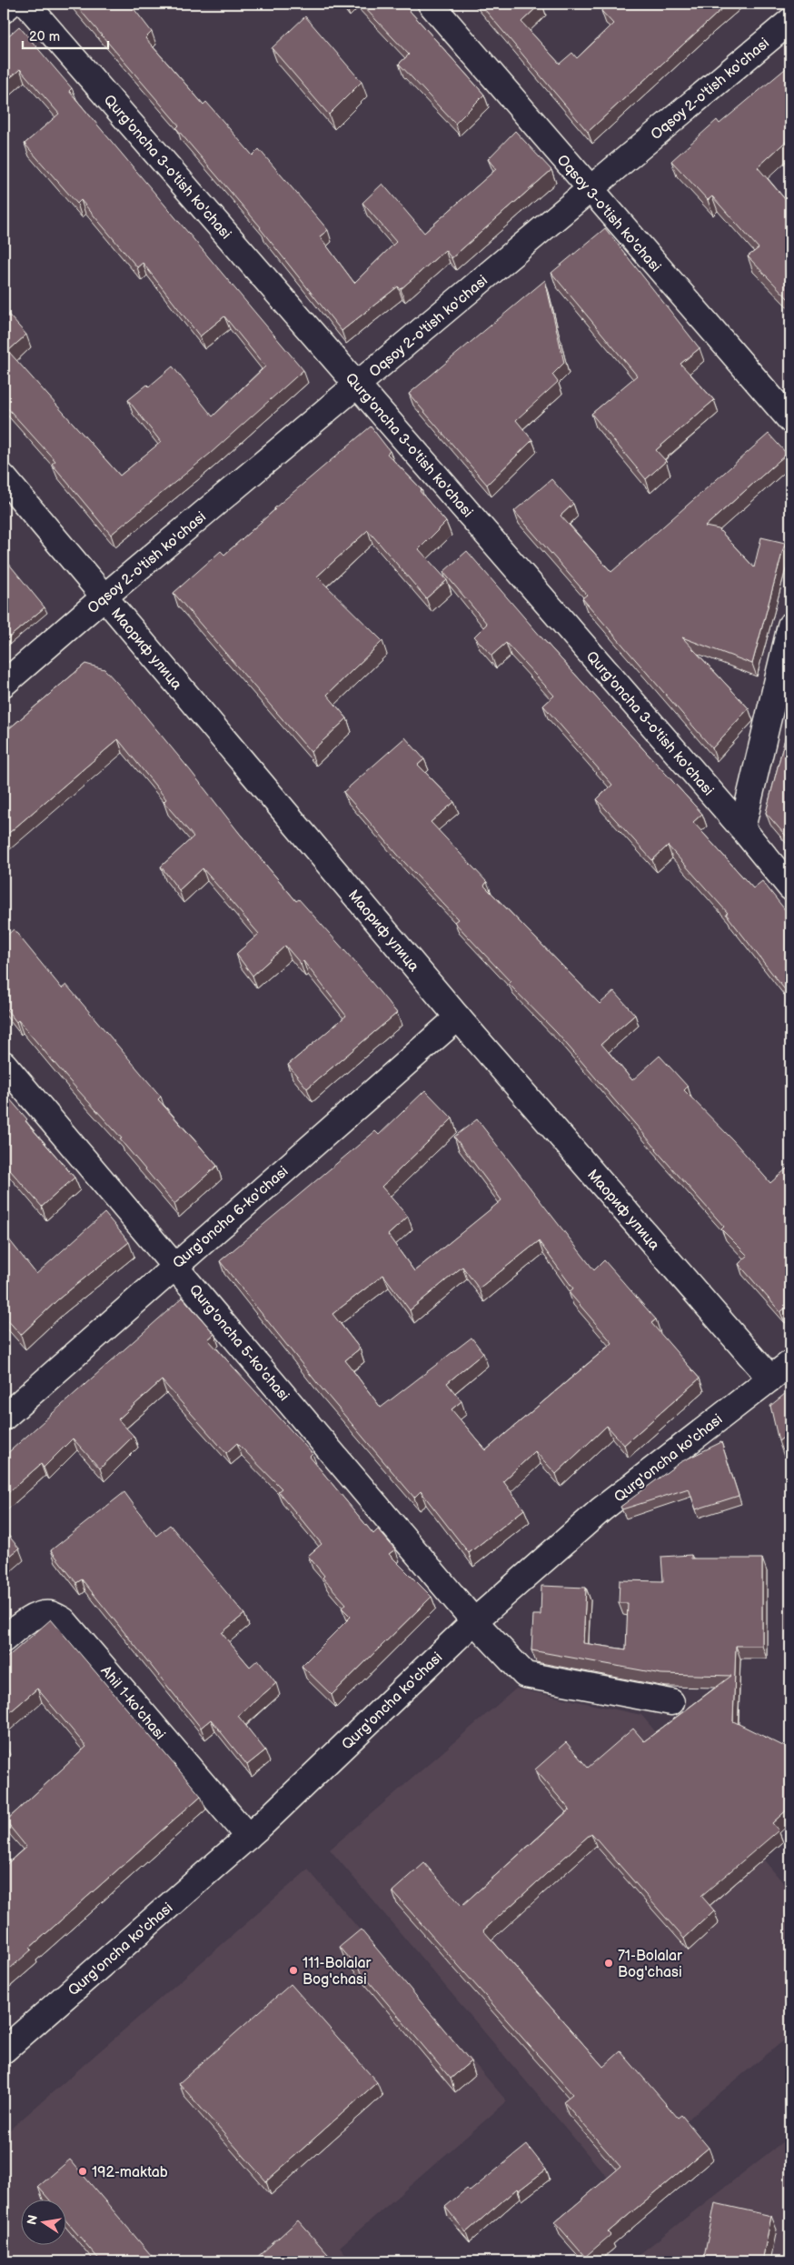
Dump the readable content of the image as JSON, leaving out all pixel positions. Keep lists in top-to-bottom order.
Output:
{
  "streets": {
    "street": [
      "Oqsoy 2-o'tish ko'chasi",
      "Qurg'oncha 3-o'tish ko'chasi",
      "Oqsoy 3-o'tish ko'chasi",
      "Маориф улица",
      "Qurg'oncha 6-ko'chasi",
      "Qurg'oncha 5-ko'chasi",
      "Qurg'oncha ko'chasi",
      "Ahil 1-ko'chasi"
    ]
  },
  "crossings": [
    ["Oqsoy 2-o'tish ko'chasi", "Qurg'oncha 3-o'tish ko'chasi"],
    ["Oqsoy 2-o'tish ko'chasi", "Oqsoy 3-o'tish ko'chasi"],
    ["Oqsoy 2-o'tish ko'chasi", "Маориф улица"],
    ["Маориф улица", "Qurg'oncha 6-ko'chasi"],
    ["Маориф улица", "Qurg'oncha ko'chasi"],
    ["Qurg'oncha 6-ko'chasi", "Qurg'oncha 5-ko'chasi"],
    ["Qurg'oncha 5-ko'chasi", "Qurg'oncha ko'chasi"],
    ["Qurg'oncha ko'chasi", "Ahil 1-ko'chasi"]
  ],
  "places": ["71-Bolalar Bog'chasi", "111-Bolalar Bog'chasi", "192-maktab"],
  "scale_bar": "20 m",
  "north": "left"
}
